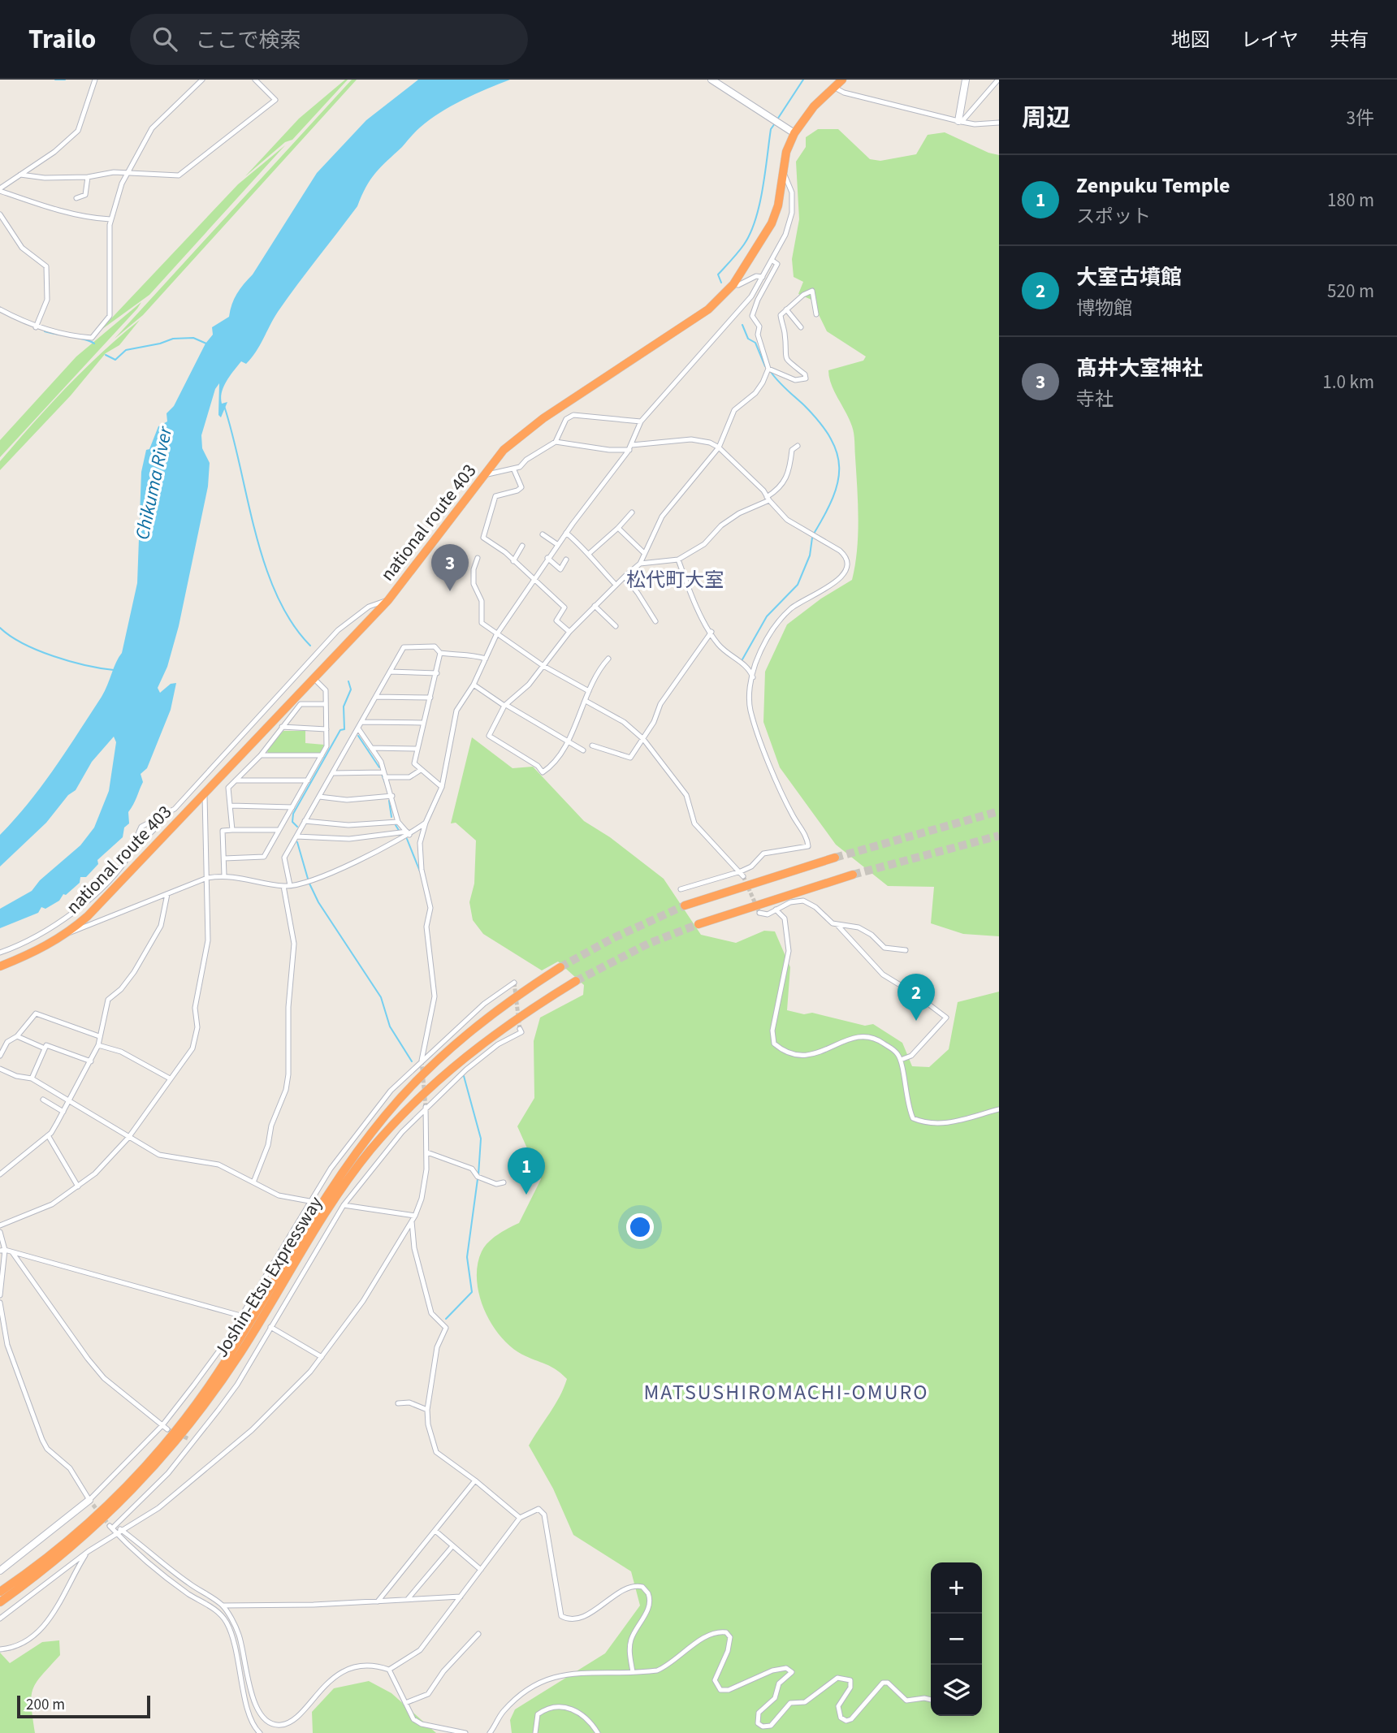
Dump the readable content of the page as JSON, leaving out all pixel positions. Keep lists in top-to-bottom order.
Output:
{
  "streets": {
    "highway": ["national route 403", "Joshin-Etsu Expressway"]
  },
  "districts": ["松代町大室", "MATSUSHIROMACHI-OMURO"],
  "water": ["Chikuma River"],
  "scale_bar": "200 m",
  "page": {
    "header": "Trailo",
    "search": "ここで検索",
    "nav": ["地図", "レイヤ", "共有"],
    "heading": ["周辺", "3件"],
    "list": [
      {
        "mark": "1",
        "name": "Zenpuku Temple",
        "note": "スポット",
        "value": "180 m"
      },
      {
        "mark": "2",
        "name": "大室古墳館",
        "note": "博物館",
        "value": "520 m"
      },
      {
        "mark": "3",
        "name": "髙井大室神社",
        "note": "寺社",
        "value": "1.0 km"
      }
    ],
    "pins": ["3", "2", "1"],
    "map_buttons": ["+", "−"],
    "scale": "200 m"
  }
}
